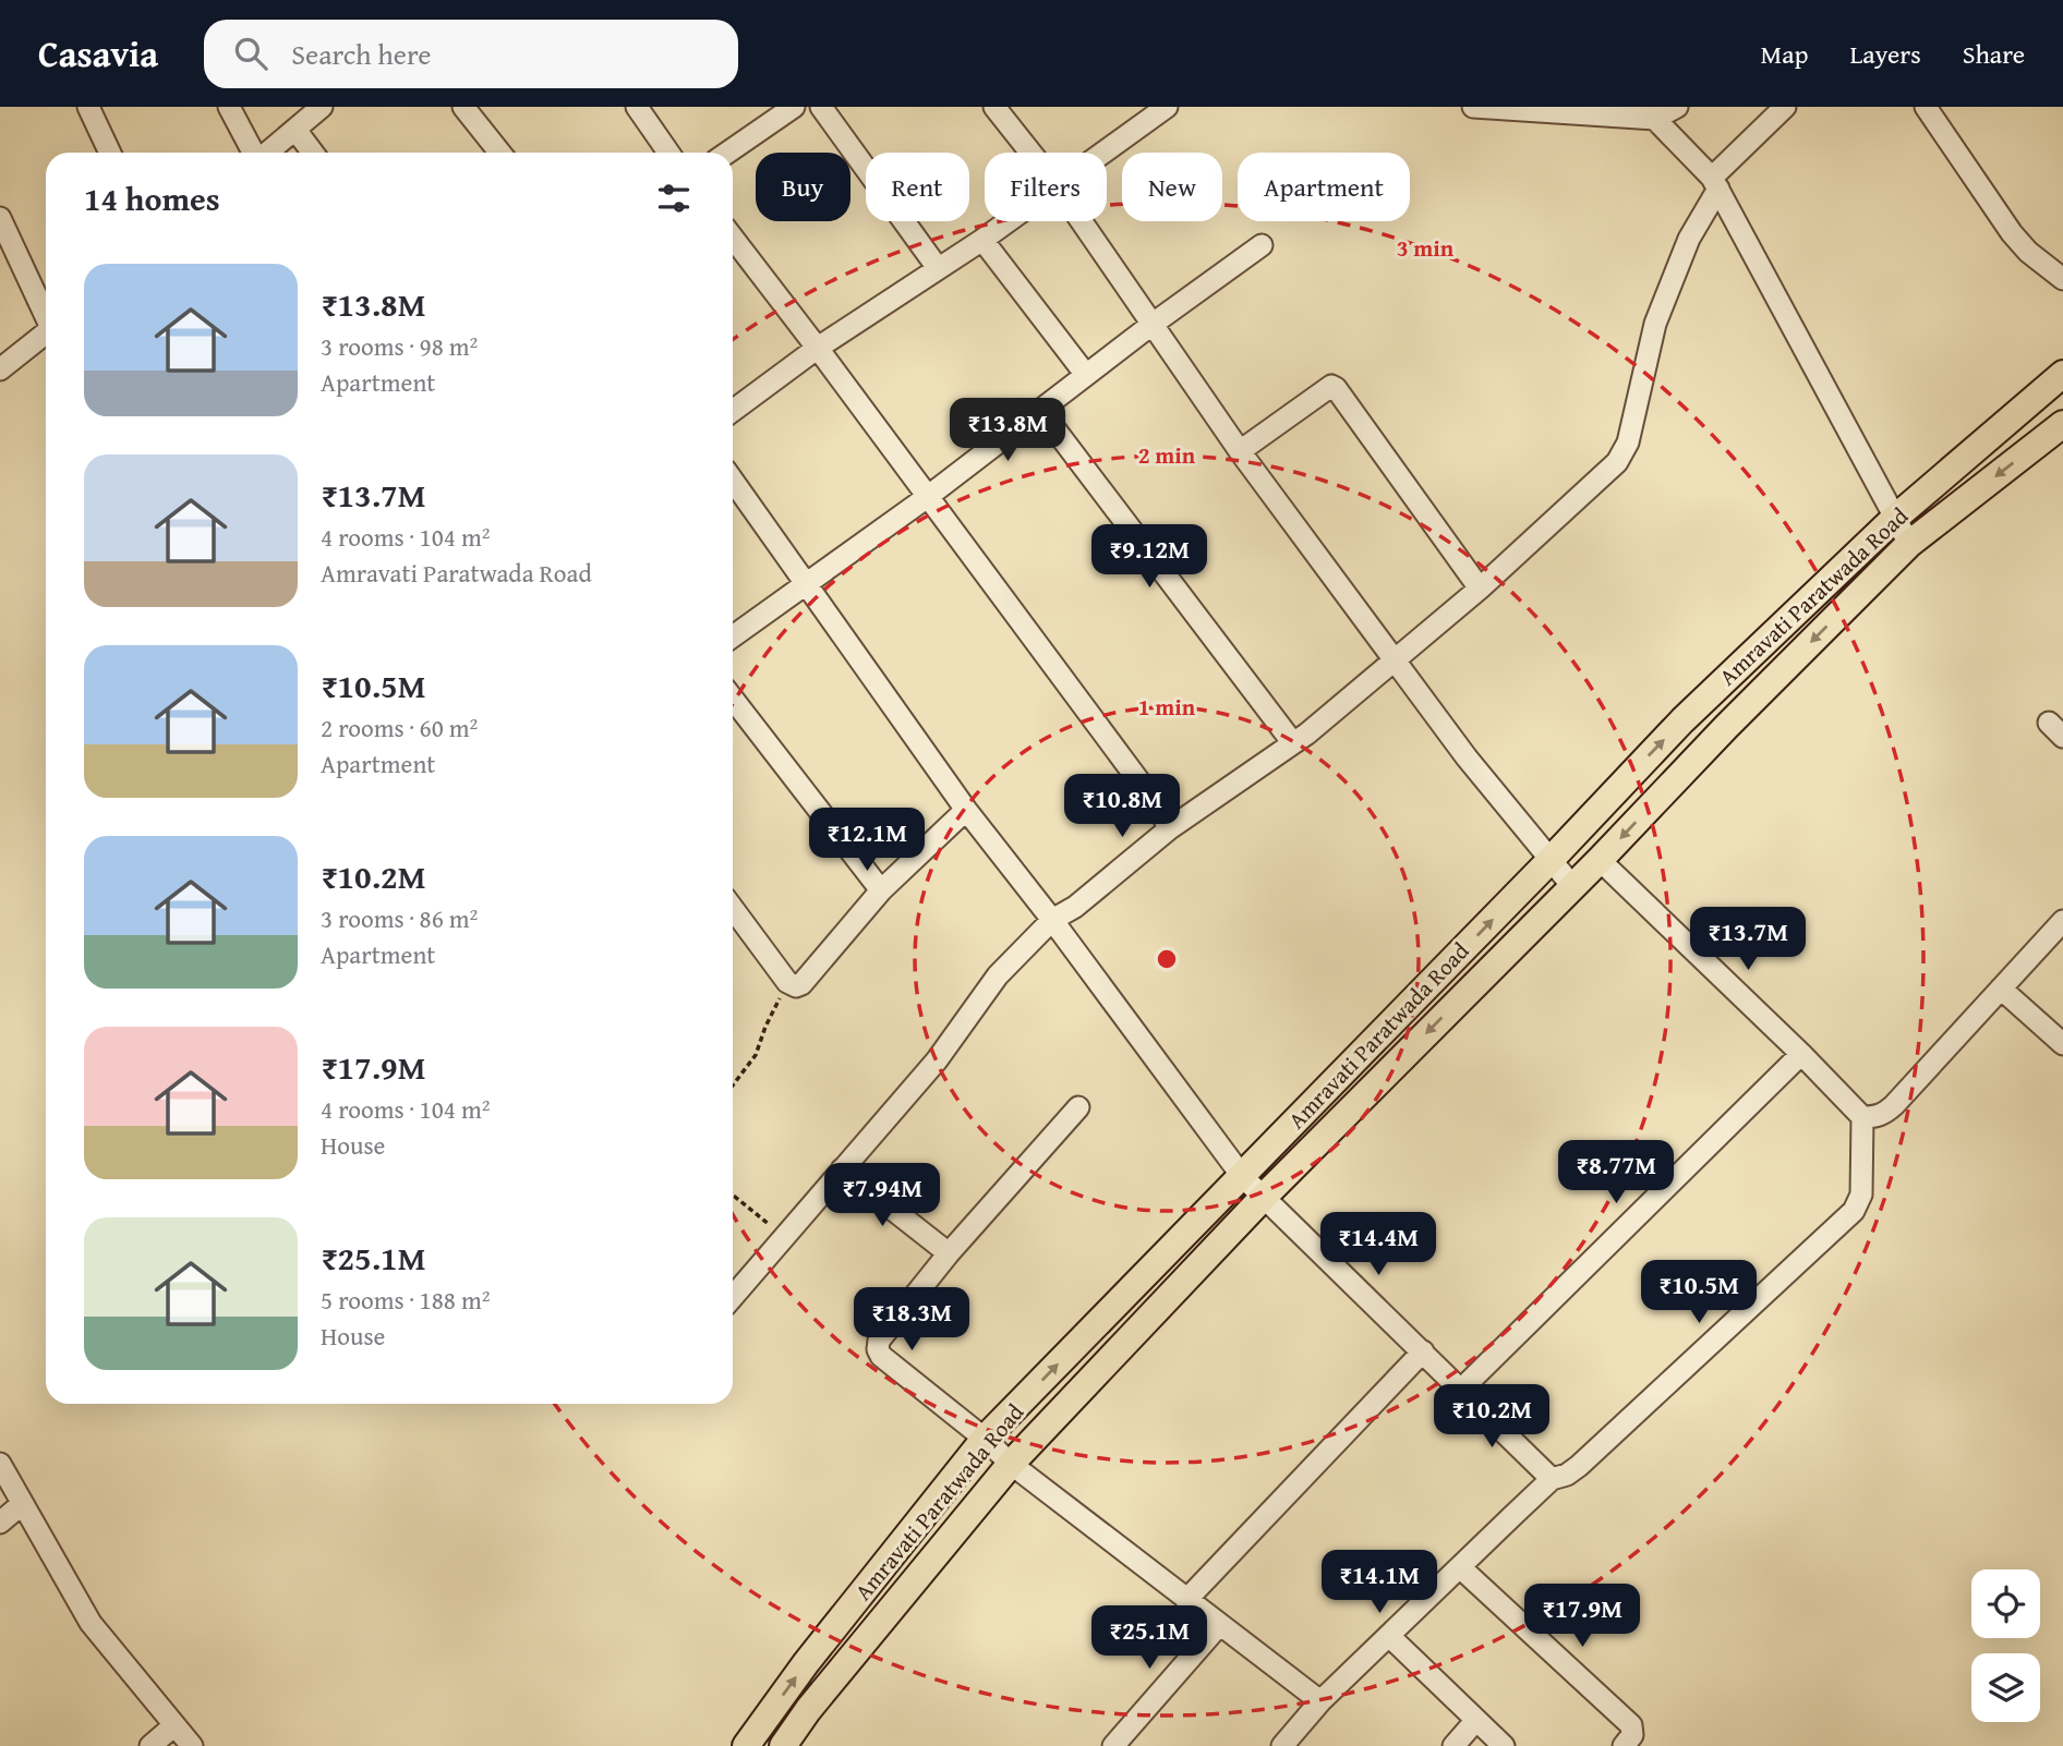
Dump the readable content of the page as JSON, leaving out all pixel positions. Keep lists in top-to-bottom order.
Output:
{
  "streets": {
    "main road": ["Amravati Paratwada Road"]
  },
  "page": {
    "header": "Casavia",
    "search": "Search here",
    "nav": ["Map", "Layers", "Share"],
    "chip": [
      "Buy",
      "Rent",
      "Filters",
      "New",
      "Apartment"
    ],
    "heading": "14 homes",
    "list": [
      {
        "name": "₹13.8M",
        "note": "3 rooms · 98 m² · Apartment"
      },
      {
        "name": "₹13.7M",
        "note": "4 rooms · 104 m² · Amravati Paratwada Road"
      },
      {
        "name": "₹10.5M",
        "note": "2 rooms · 60 m² · Apartment"
      },
      {
        "name": "₹10.2M",
        "note": "3 rooms · 86 m² · Apartment"
      },
      {
        "name": "₹17.9M",
        "note": "4 rooms · 104 m² · House"
      },
      {
        "name": "₹25.1M",
        "note": "5 rooms · 188 m² · House"
      }
    ],
    "price": [
      "₹13.8M",
      "₹9.12M",
      "₹10.8M",
      "₹12.1M",
      "₹13.7M",
      "₹8.77M",
      "₹7.94M",
      "₹14.4M",
      "₹10.5M",
      "₹18.3M",
      "₹10.2M",
      "₹14.1M",
      "₹17.9M",
      "₹25.1M"
    ]
  },
  "rings": ["3 min", "2 min", "1 min"]
}
